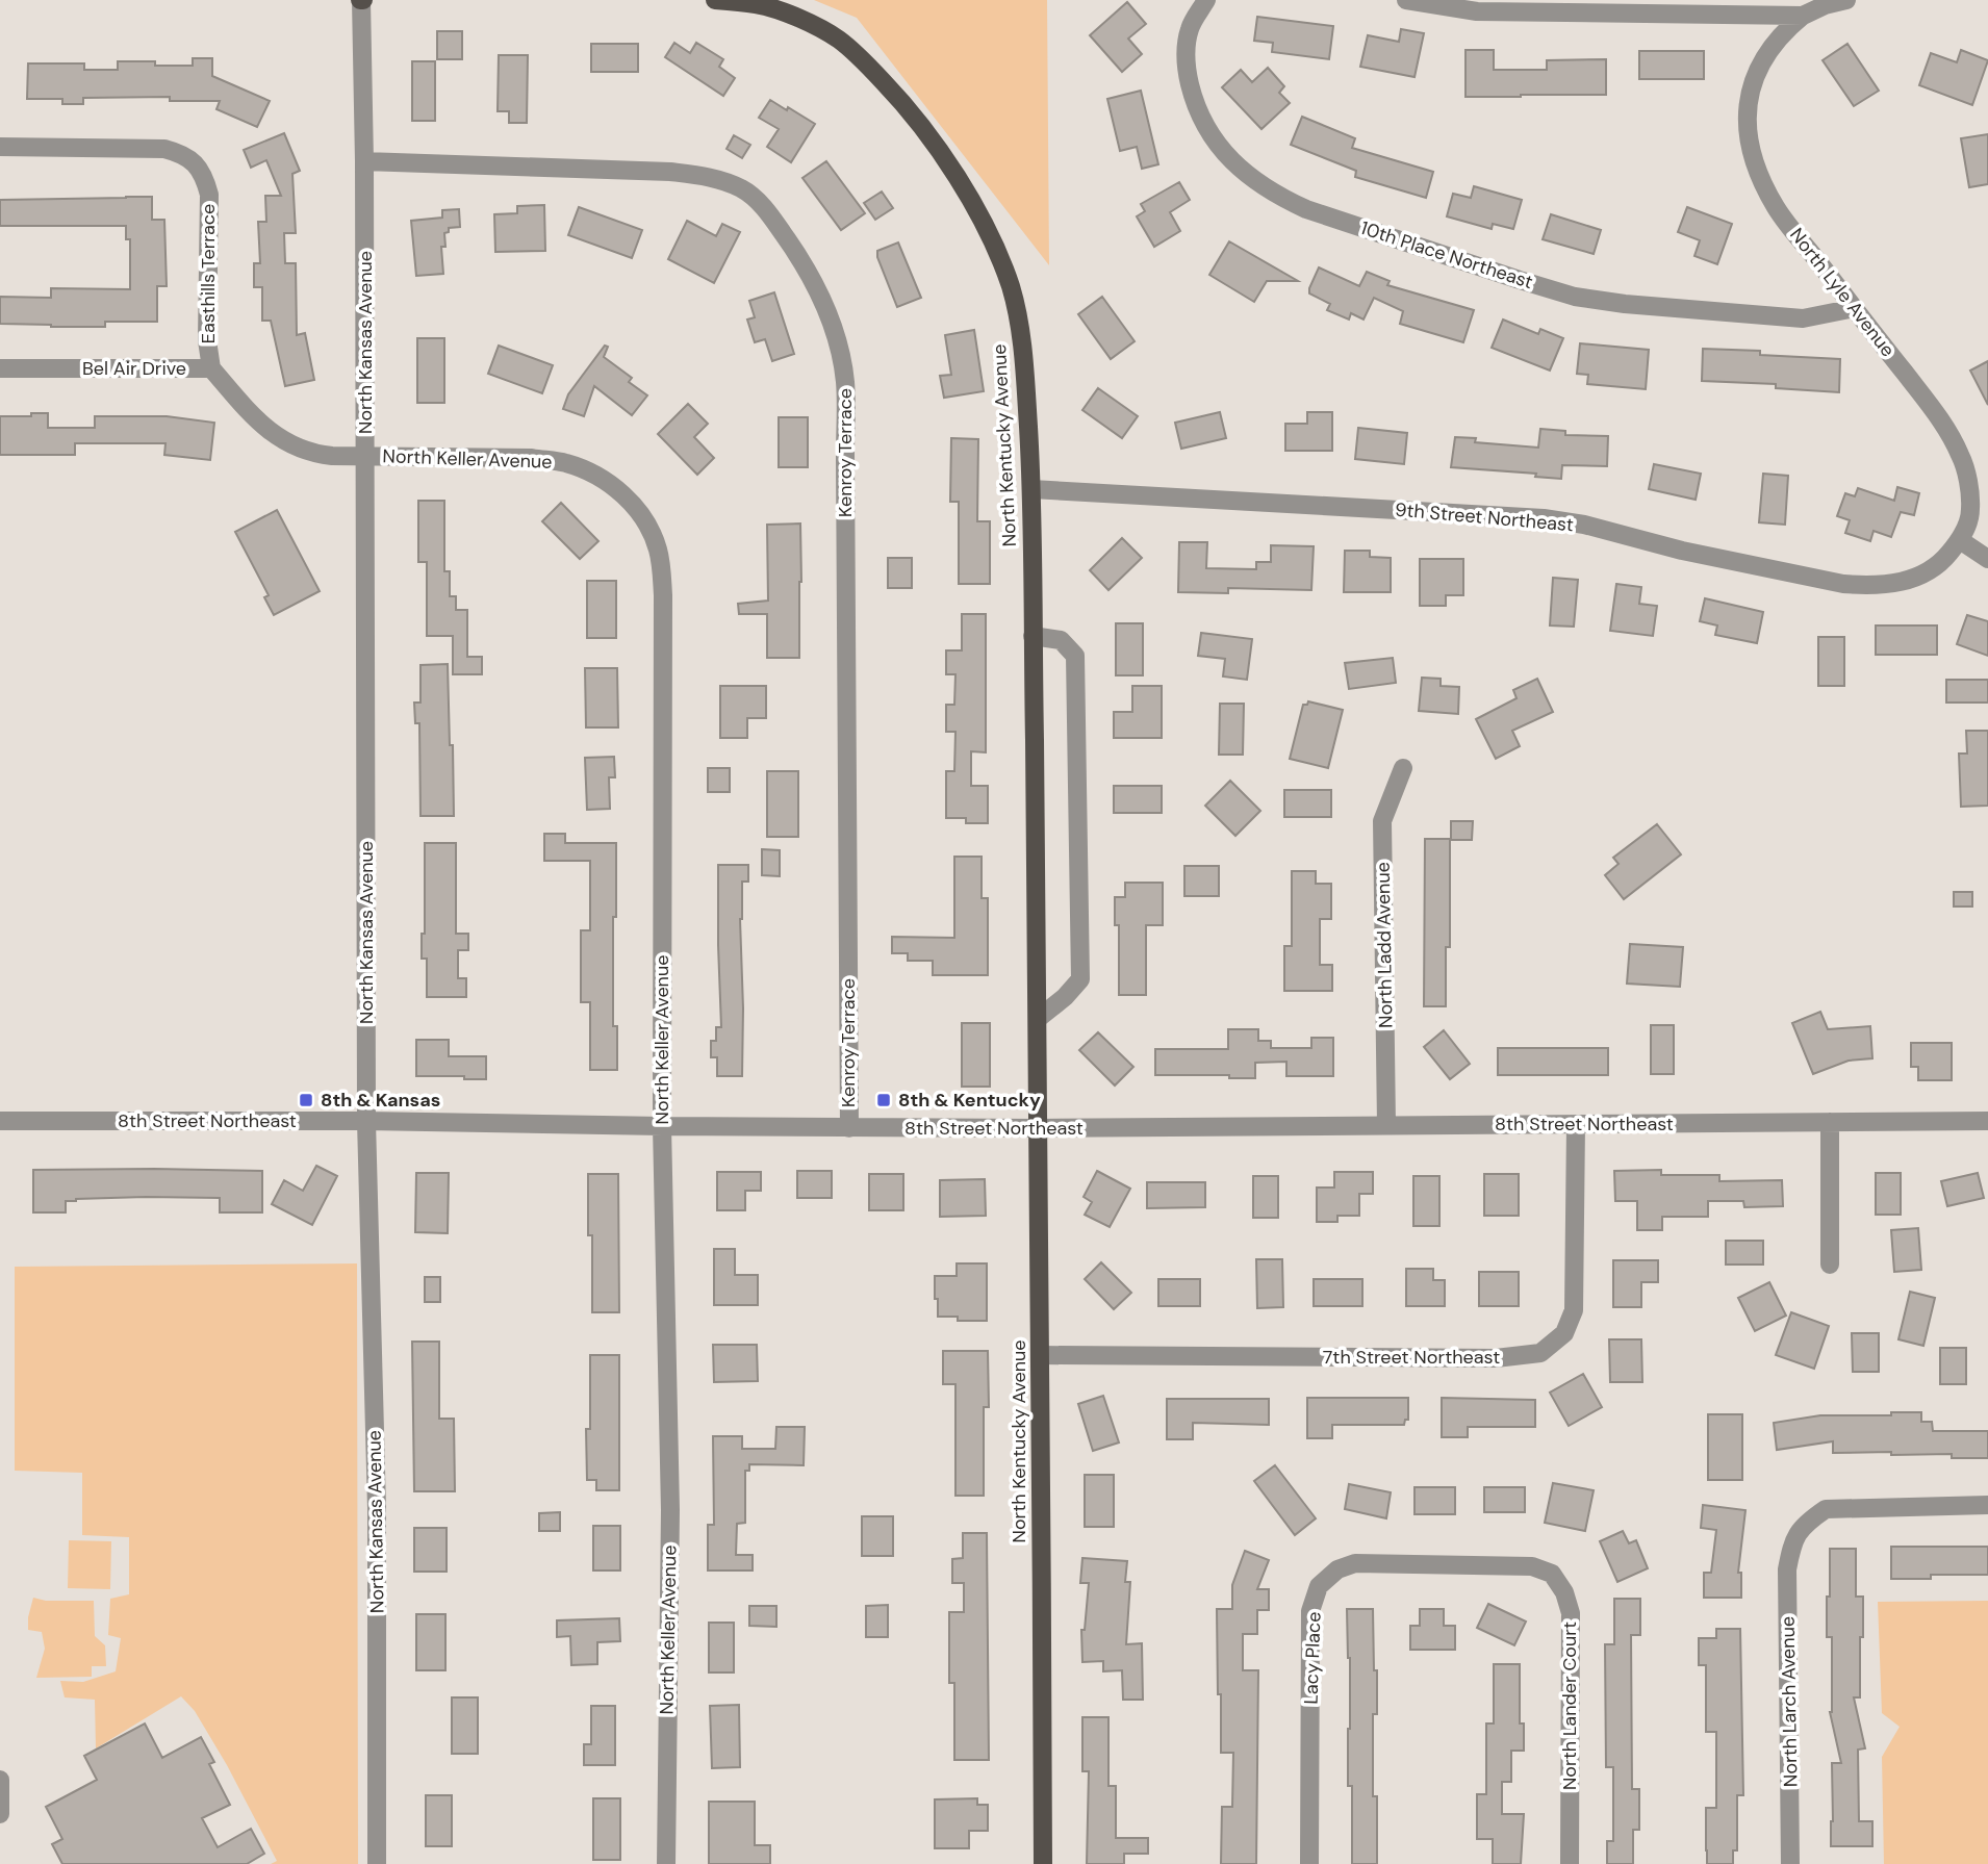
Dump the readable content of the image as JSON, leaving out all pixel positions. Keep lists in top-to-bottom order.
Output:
{
  "streets": {
    "main road": ["North Kentucky Avenue"],
    "street": [
      "10th Place Northeast",
      "Easthills Terrace",
      "North Lyle Avenue",
      "North Kansas Avenue",
      "Bel Air Drive",
      "Kenroy Terrace",
      "North Keller Avenue",
      "9th Street Northeast",
      "North Ladd Avenue",
      "8th Street Northeast",
      "7th Street Northeast",
      "Lacy Place",
      "North Larch Avenue",
      "North Lander Court"
    ]
  },
  "crossings": [
    ["10th Place Northeast", "North Lyle Avenue"],
    ["Easthills Terrace", "Bel Air Drive"],
    ["North Lyle Avenue", "9th Street Northeast"],
    ["North Kansas Avenue", "Bel Air Drive"],
    ["North Kansas Avenue", "Kenroy Terrace"],
    ["North Kansas Avenue", "North Keller Avenue"],
    ["North Kansas Avenue", "8th Street Northeast"],
    ["Bel Air Drive", "North Keller Avenue"],
    ["North Kentucky Avenue", "9th Street Northeast"],
    ["North Kentucky Avenue", "8th Street Northeast"],
    ["North Kentucky Avenue", "7th Street Northeast"],
    ["Kenroy Terrace", "8th Street Northeast"],
    ["North Keller Avenue", "8th Street Northeast"],
    ["North Ladd Avenue", "8th Street Northeast"],
    ["8th Street Northeast", "7th Street Northeast"],
    ["Lacy Place", "North Lander Court"]
  ],
  "places": {
    "transit": ["8th & Kansas", "8th & Kentucky"]
  }
}
